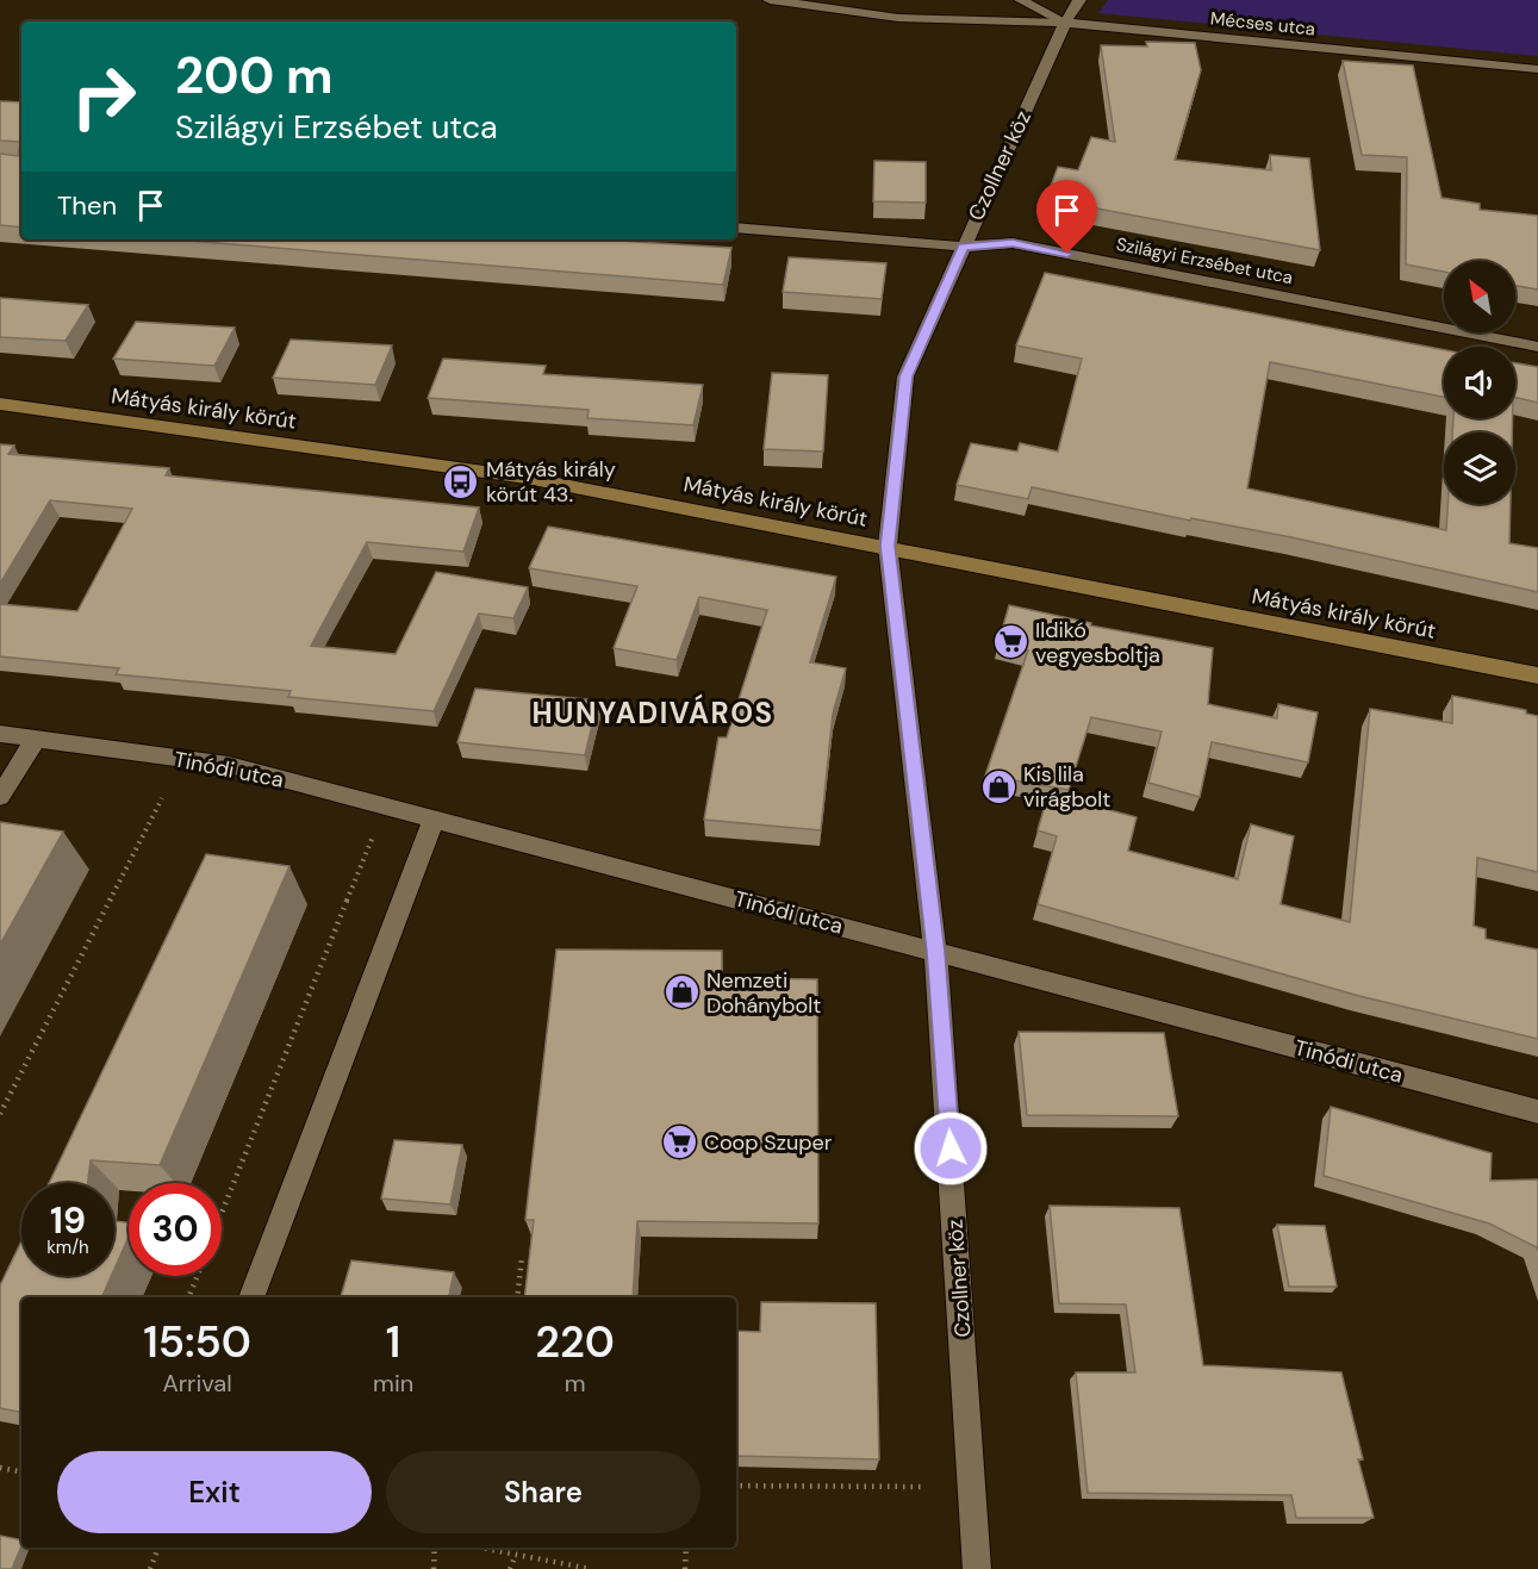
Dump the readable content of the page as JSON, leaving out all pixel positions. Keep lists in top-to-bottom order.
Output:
{
  "streets": {
    "street": [
      "Mécses utca",
      "Czollner köz",
      "Szilágyi Erzsébet utca",
      "Mátyás király körút",
      "Tinódi utca"
    ]
  },
  "crossings": [
    ["Mécses utca", "Czollner köz"],
    ["Czollner köz", "Szilágyi Erzsébet utca"],
    ["Czollner köz", "Mátyás király körút"],
    ["Czollner köz", "Tinódi utca"]
  ],
  "districts": ["HUNYADIVÁROS"],
  "places": {
    "bus stop": ["Mátyás király körút 43."],
    "supermarket": ["Ildikó vegyesboltja", "Coop Szuper"],
    "shop": ["Kis lila virágbolt", "Nemzeti Dohánybolt"]
  },
  "north": "top left",
  "page": {
    "turn": ["200 m", "Szilágyi Erzsébet utca"],
    "then": "Then",
    "speed": "19 km/h",
    "limit": "30",
    "eta": [
      "15:50",
      "Arrival",
      "1",
      "min",
      "220",
      "m"
    ],
    "buttons": ["Exit", "Share"]
  }
}
